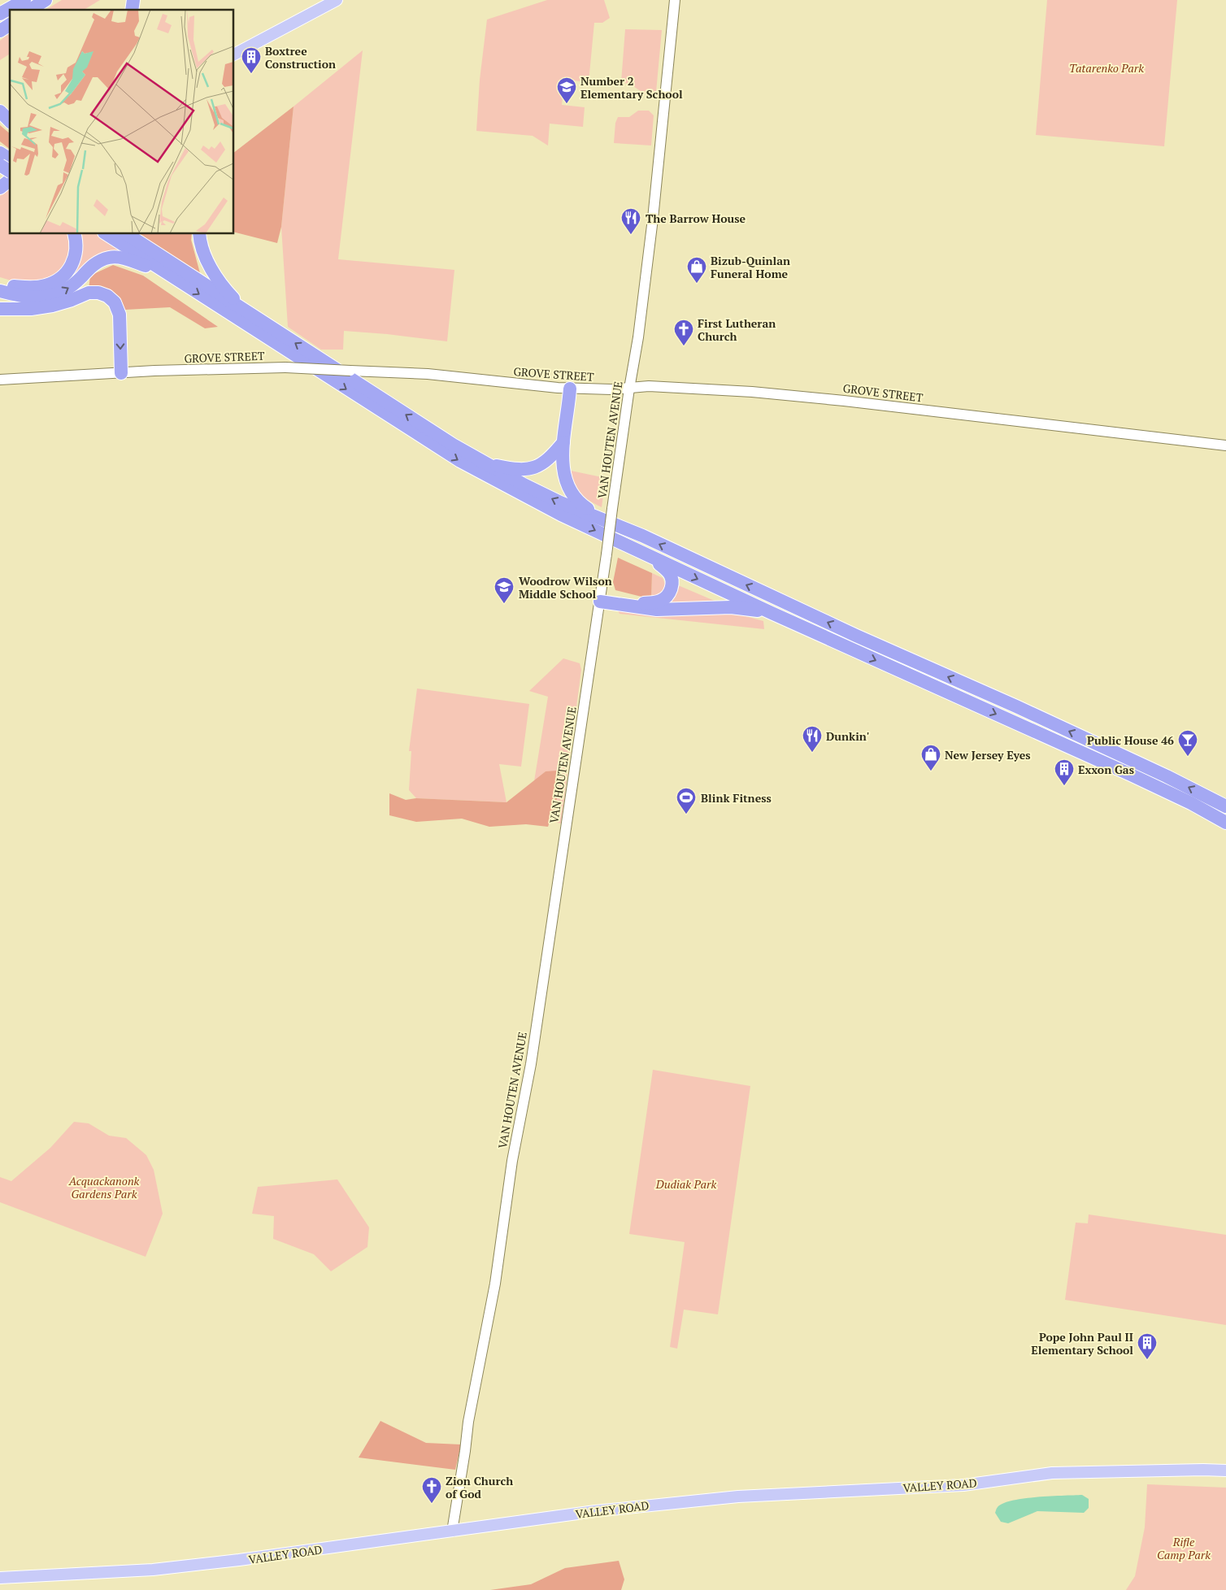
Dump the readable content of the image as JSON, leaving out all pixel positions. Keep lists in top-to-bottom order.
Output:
{
  "streets": {
    "main road": ["GROVE STREET", "VAN HOUTEN AVENUE", "VALLEY ROAD"]
  },
  "crossings": [
    ["GROVE STREET", "VAN HOUTEN AVENUE"],
    ["VAN HOUTEN AVENUE", "VALLEY ROAD"]
  ],
  "parks": [
    "Tatarenko Park",
    "Acquackanonk Gardens Park",
    "Dudiak Park",
    "Rifle Camp Park"
  ],
  "places": {
    "building": ["Boxtree Construction", "Exxon Gas", "Pope John Paul II Elementary School"],
    "school or university": ["Number 2 Elementary School", "Woodrow Wilson Middle School"],
    "restaurant": ["The Barrow House", "Dunkin'"],
    "shop": ["Bizub-Quinlan Funeral Home", "New Jersey Eyes"],
    "church": ["First Lutheran Church", "Zion Church of God"],
    "bar": ["Public House 46"],
    "sports": ["Blink Fitness"]
  }
}
